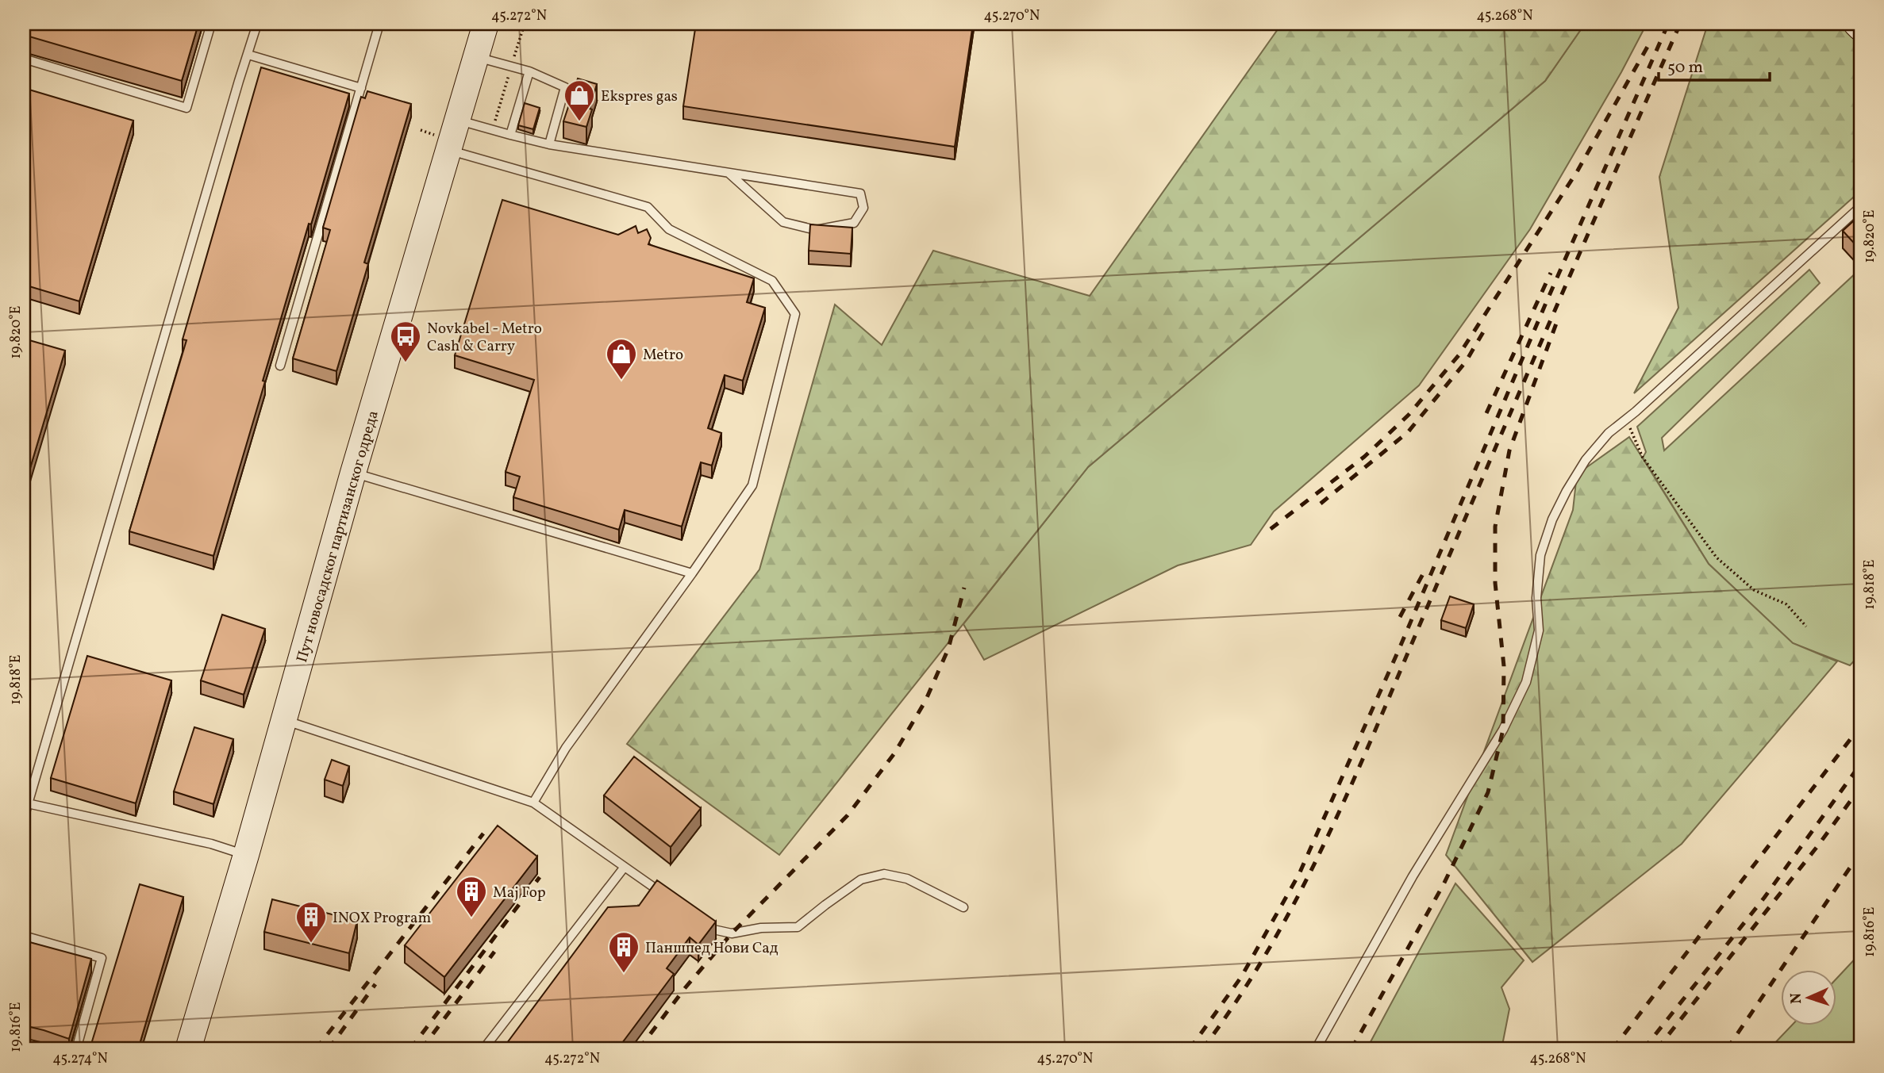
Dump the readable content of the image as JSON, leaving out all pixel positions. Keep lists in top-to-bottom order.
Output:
{
  "streets": {
    "street": ["Пут новосадског партизанског одреда"]
  },
  "places": {
    "shop": ["Ekspres gas", "Metro"],
    "bus stop": ["Novkabel - Metro Cash & Carry"],
    "building": ["Мај Гор", "INOX Program", "Паншпед Нови Сад"]
  },
  "scale_bar": "50 m",
  "north": "left",
  "coordinates": [
    "45.272°N",
    "45.270°N",
    "45.268°N",
    "19.820°E",
    "19.818°E",
    "19.816°E",
    "45.274°N"
  ]
}
